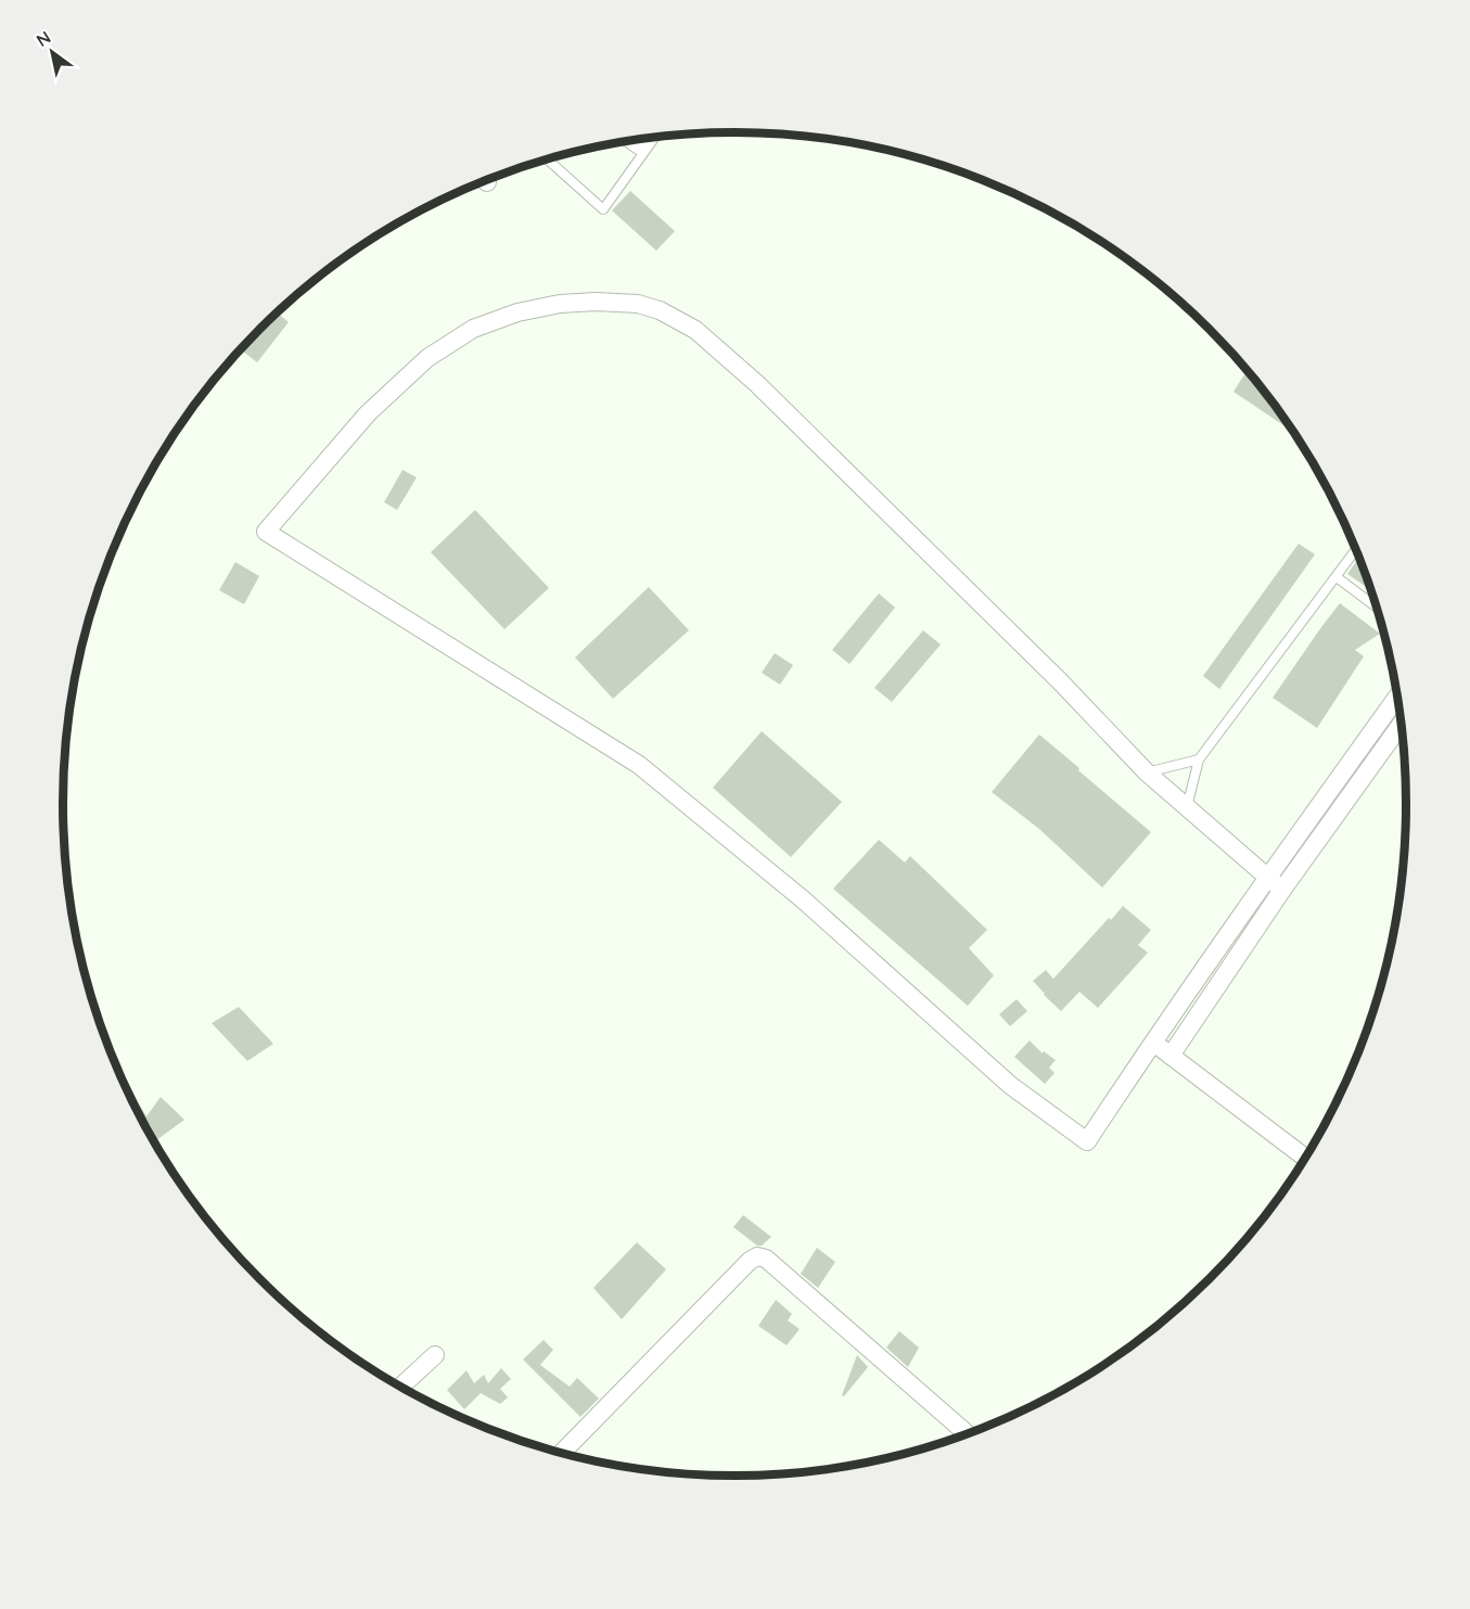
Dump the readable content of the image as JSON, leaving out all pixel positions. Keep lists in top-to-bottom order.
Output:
{
  "north": "top left"
}
